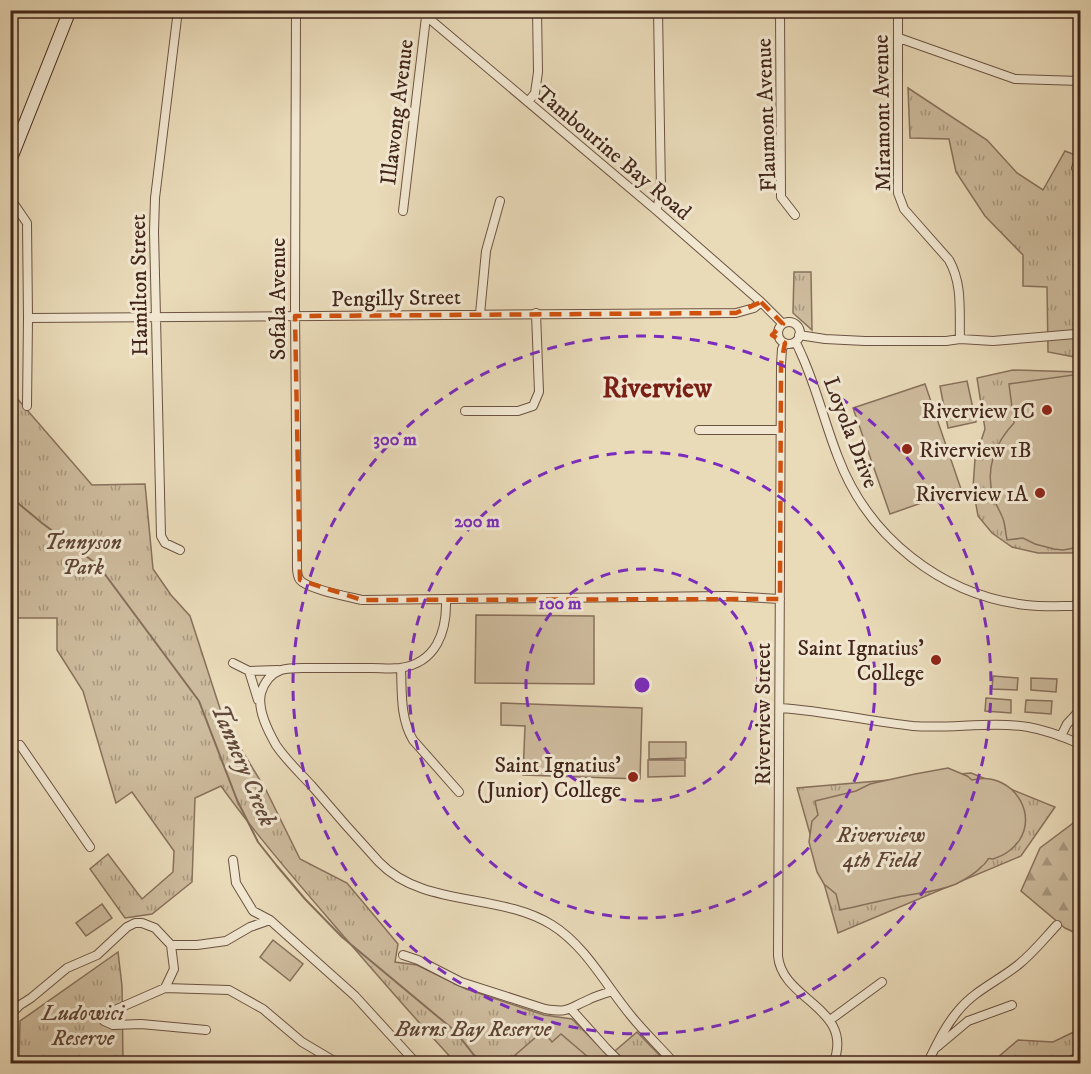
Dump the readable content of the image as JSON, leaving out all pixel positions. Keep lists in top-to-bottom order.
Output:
{
  "streets": {
    "street": [
      "Illawong Avenue",
      "Miramont Avenue",
      "Flaumont Avenue",
      "Tambourine Bay Road",
      "Hamilton Street",
      "Pengilly Street",
      "Sofala Avenue",
      "Loyola Drive",
      "Riverview Street"
    ]
  },
  "crossings": [
    ["Illawong Avenue", "Tambourine Bay Road"],
    ["Tambourine Bay Road", "Pengilly Street"],
    ["Tambourine Bay Road", "Loyola Drive"],
    ["Tambourine Bay Road", "Riverview Street"],
    ["Hamilton Street", "Pengilly Street"],
    ["Pengilly Street", "Sofala Avenue"],
    ["Loyola Drive", "Riverview Street"]
  ],
  "districts": ["Riverview"],
  "water": ["Tannery Creek"],
  "parks": [
    "Tennyson Park",
    "Riverview 4th Field",
    "Ludowici Reserve",
    "Burns Bay Reserve"
  ],
  "places": [
    "Riverview 1C",
    "Riverview 1B",
    "Riverview 1A",
    "Saint Ignatius' College",
    "Saint Ignatius' (Junior) College"
  ],
  "rings": ["300 m", "200 m", "100 m"]
}
